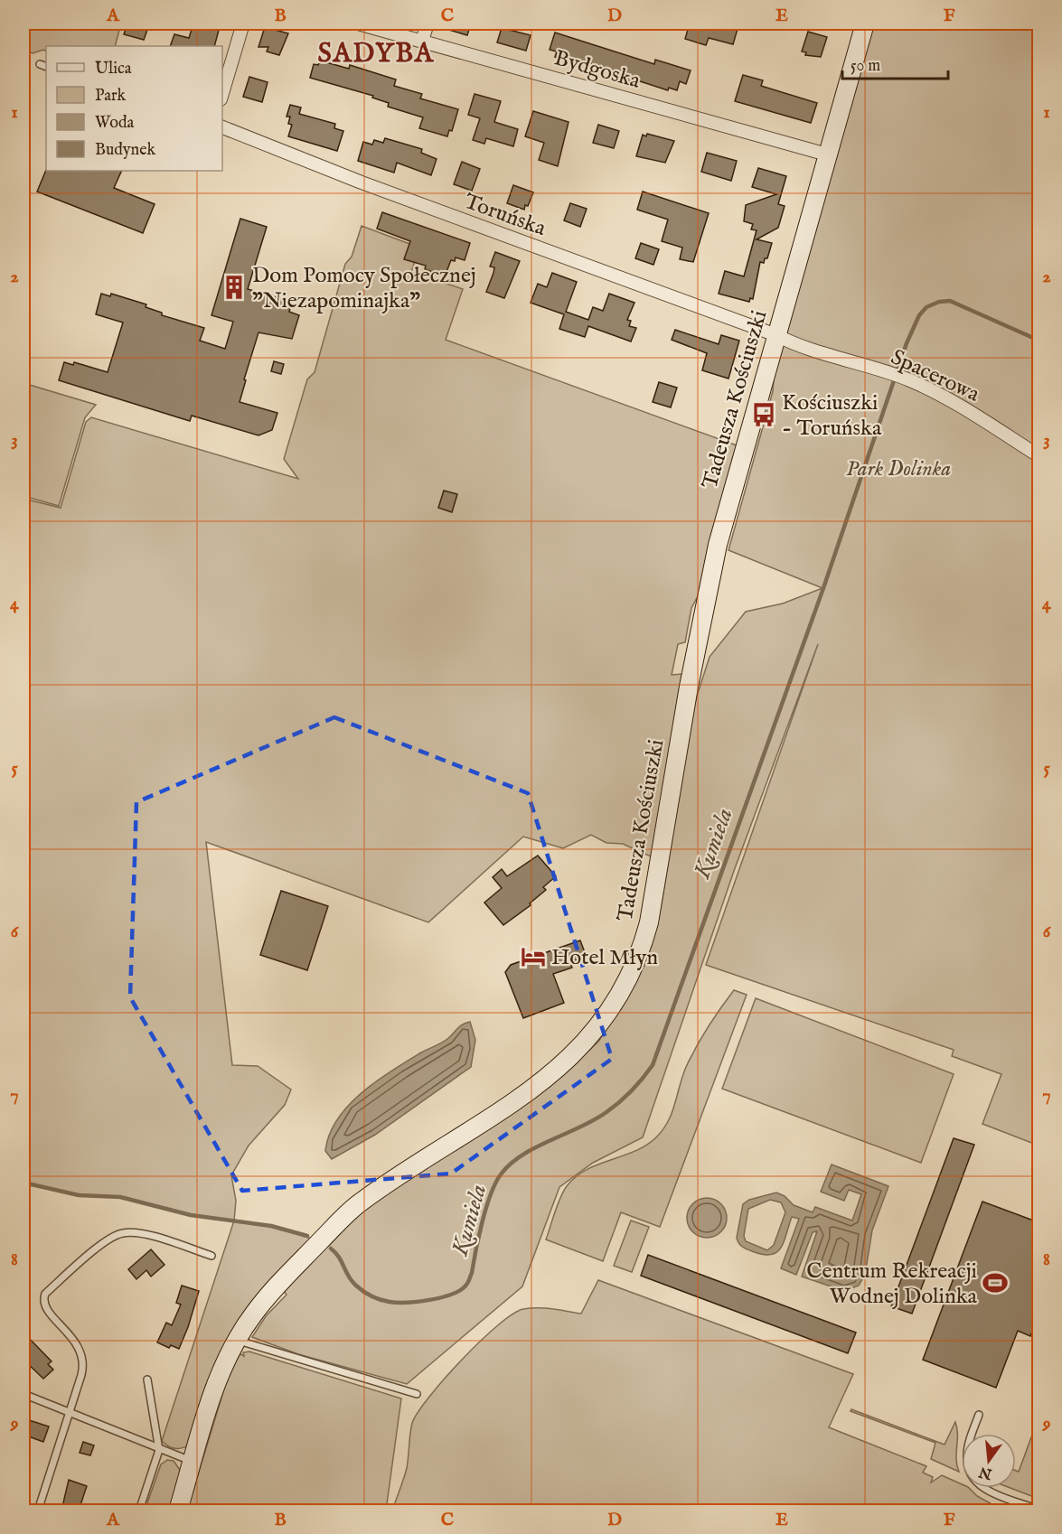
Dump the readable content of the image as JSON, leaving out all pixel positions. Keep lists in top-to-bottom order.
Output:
{
  "streets": {
    "street": [
      "Bydgoska",
      "Toruńska",
      "Spacerowa",
      "Tadeusza Kościuszki"
    ]
  },
  "crossings": [
    ["Bydgoska", "Tadeusza Kościuszki"],
    ["Toruńska", "Spacerowa"],
    ["Toruńska", "Tadeusza Kościuszki"],
    ["Spacerowa", "Tadeusza Kościuszki"]
  ],
  "districts": ["SADYBA"],
  "water": ["Kumiela"],
  "parks": ["Park Dolinka"],
  "places": {
    "building": ["Dom Pomocy Społecznej \"Niezapominajka\""],
    "bus stop": ["Kościuszki - Toruńska"],
    "hotel": ["Hotel Młyn"],
    "sports": ["Centrum Rekreacji Wodnej Dolinka"]
  },
  "legend": [
    "Ulica",
    "Park",
    "Woda",
    "Budynek"
  ],
  "scale_bar": "50 m",
  "north": "bottom",
  "grid": {
    "columns": [
      "A",
      "B",
      "C",
      "D",
      "E",
      "F"
    ],
    "rows": [
      "1",
      "2",
      "3",
      "4",
      "5",
      "6",
      "7",
      "8",
      "9"
    ]
  }
}
